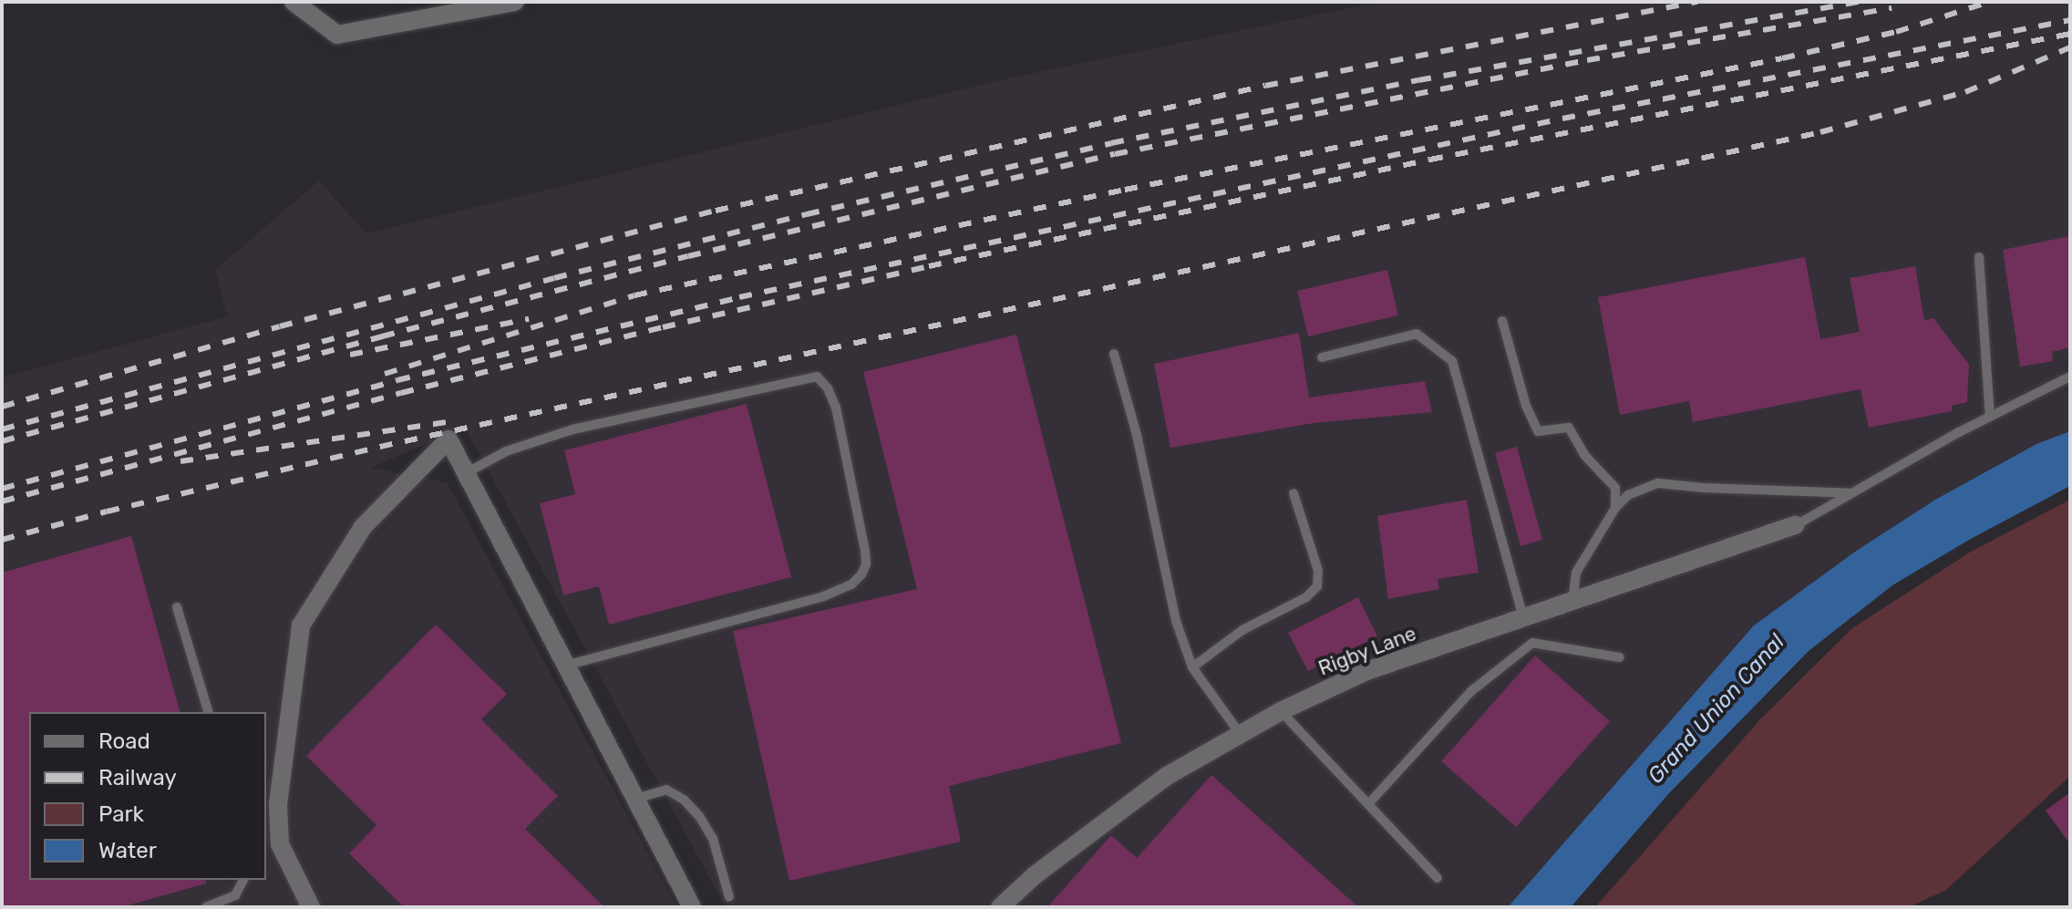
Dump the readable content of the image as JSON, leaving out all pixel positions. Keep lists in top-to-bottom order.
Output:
{
  "streets": {
    "street": ["Rigby Lane"]
  },
  "water": ["Grand Union Canal"],
  "legend": [
    "Road",
    "Railway",
    "Park",
    "Water"
  ]
}
